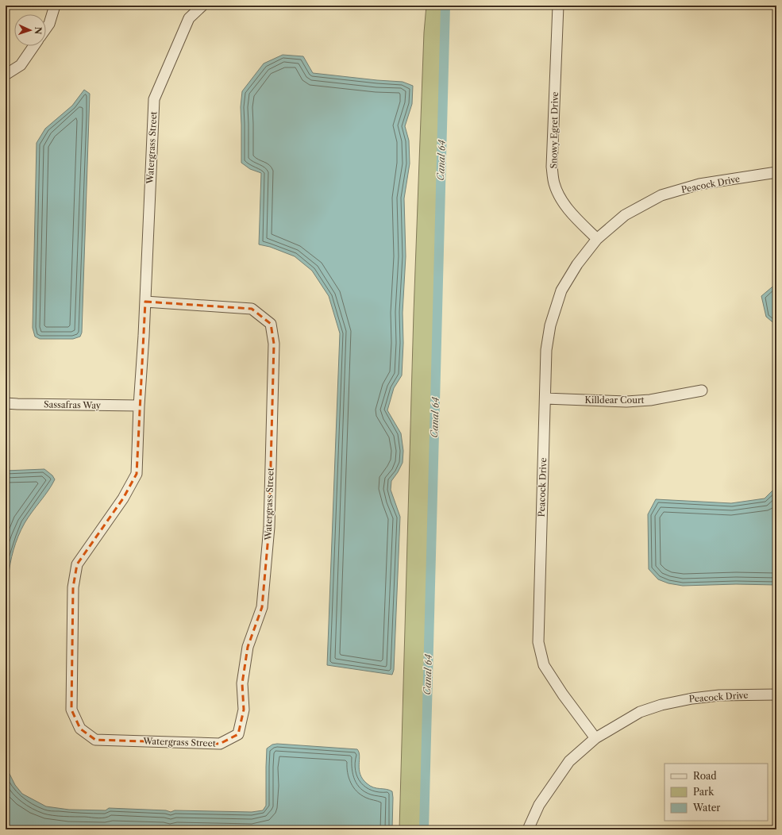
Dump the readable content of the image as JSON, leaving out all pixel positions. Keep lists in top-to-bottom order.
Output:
{
  "streets": {
    "street": [
      "Snowy Egret Drive",
      "Watergrass Street",
      "Peacock Drive",
      "Killdear Court",
      "Sassafras Way"
    ]
  },
  "crossings": [
    ["Snowy Egret Drive", "Peacock Drive"],
    ["Watergrass Street", "Sassafras Way"],
    ["Peacock Drive", "Killdear Court"]
  ],
  "water": ["Canal 64"],
  "legend": ["Road", "Park", "Water"],
  "north": "right"
}
